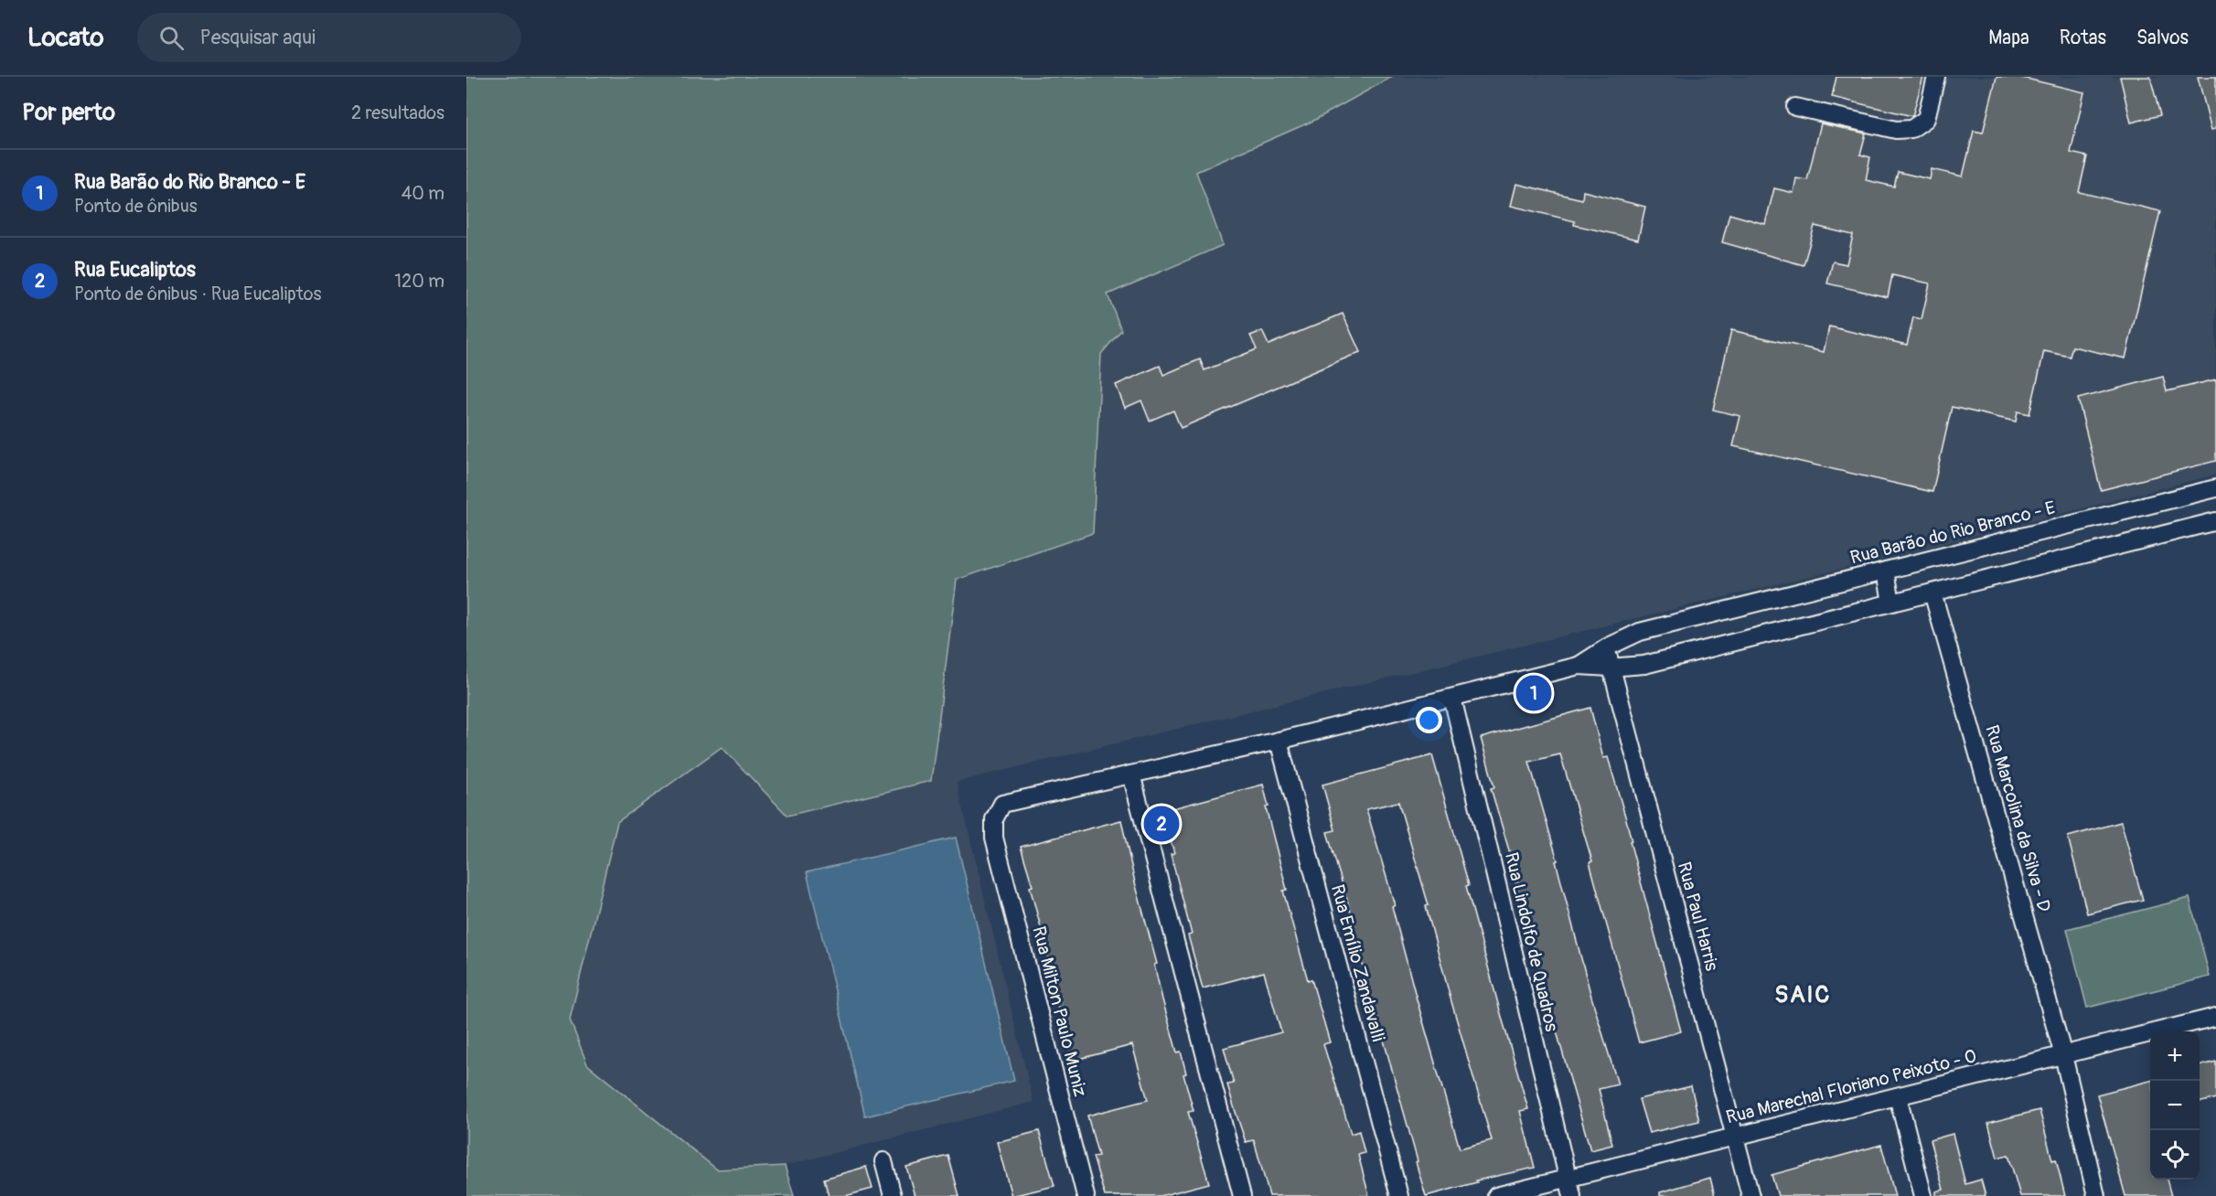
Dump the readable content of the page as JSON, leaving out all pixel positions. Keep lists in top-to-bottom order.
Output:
{
  "streets": {
    "street": [
      "Rua Barão do Rio Branco - E",
      "Rua Marcolina da Silva - D",
      "Rua Paul Harris",
      "Rua Lindolfo de Quadros",
      "Rua Emílio Zandavalli",
      "Rua Milton Paulo Muniz",
      "Rua Marechal Floriano Peixoto - O"
    ]
  },
  "crossings": [
    ["Rua Barão do Rio Branco - E", "Rua Marcolina da Silva - D"],
    ["Rua Barão do Rio Branco - E", "Rua Paul Harris"],
    ["Rua Barão do Rio Branco - E", "Rua Lindolfo de Quadros"],
    ["Rua Barão do Rio Branco - E", "Rua Emílio Zandavalli"],
    ["Rua Barão do Rio Branco - E", "Rua Milton Paulo Muniz"],
    ["Rua Marcolina da Silva - D", "Rua Marechal Floriano Peixoto - O"],
    ["Rua Paul Harris", "Rua Marechal Floriano Peixoto - O"],
    ["Rua Lindolfo de Quadros", "Rua Marechal Floriano Peixoto - O"]
  ],
  "districts": ["SAIC"],
  "page": {
    "header": "Locato",
    "search": "Pesquisar aqui",
    "nav": ["Mapa", "Rotas", "Salvos"],
    "heading": ["Por perto", "2 resultados"],
    "list": [
      {
        "mark": "1",
        "name": "Rua Barão do Rio Branco - E",
        "note": "Ponto de ônibus",
        "value": "40 m"
      },
      {
        "mark": "2",
        "name": "Rua Eucaliptos",
        "note": "Ponto de ônibus · Rua Eucaliptos",
        "value": "120 m"
      }
    ],
    "pins": ["1", "2"],
    "map_buttons": ["+", "−"]
  }
}
